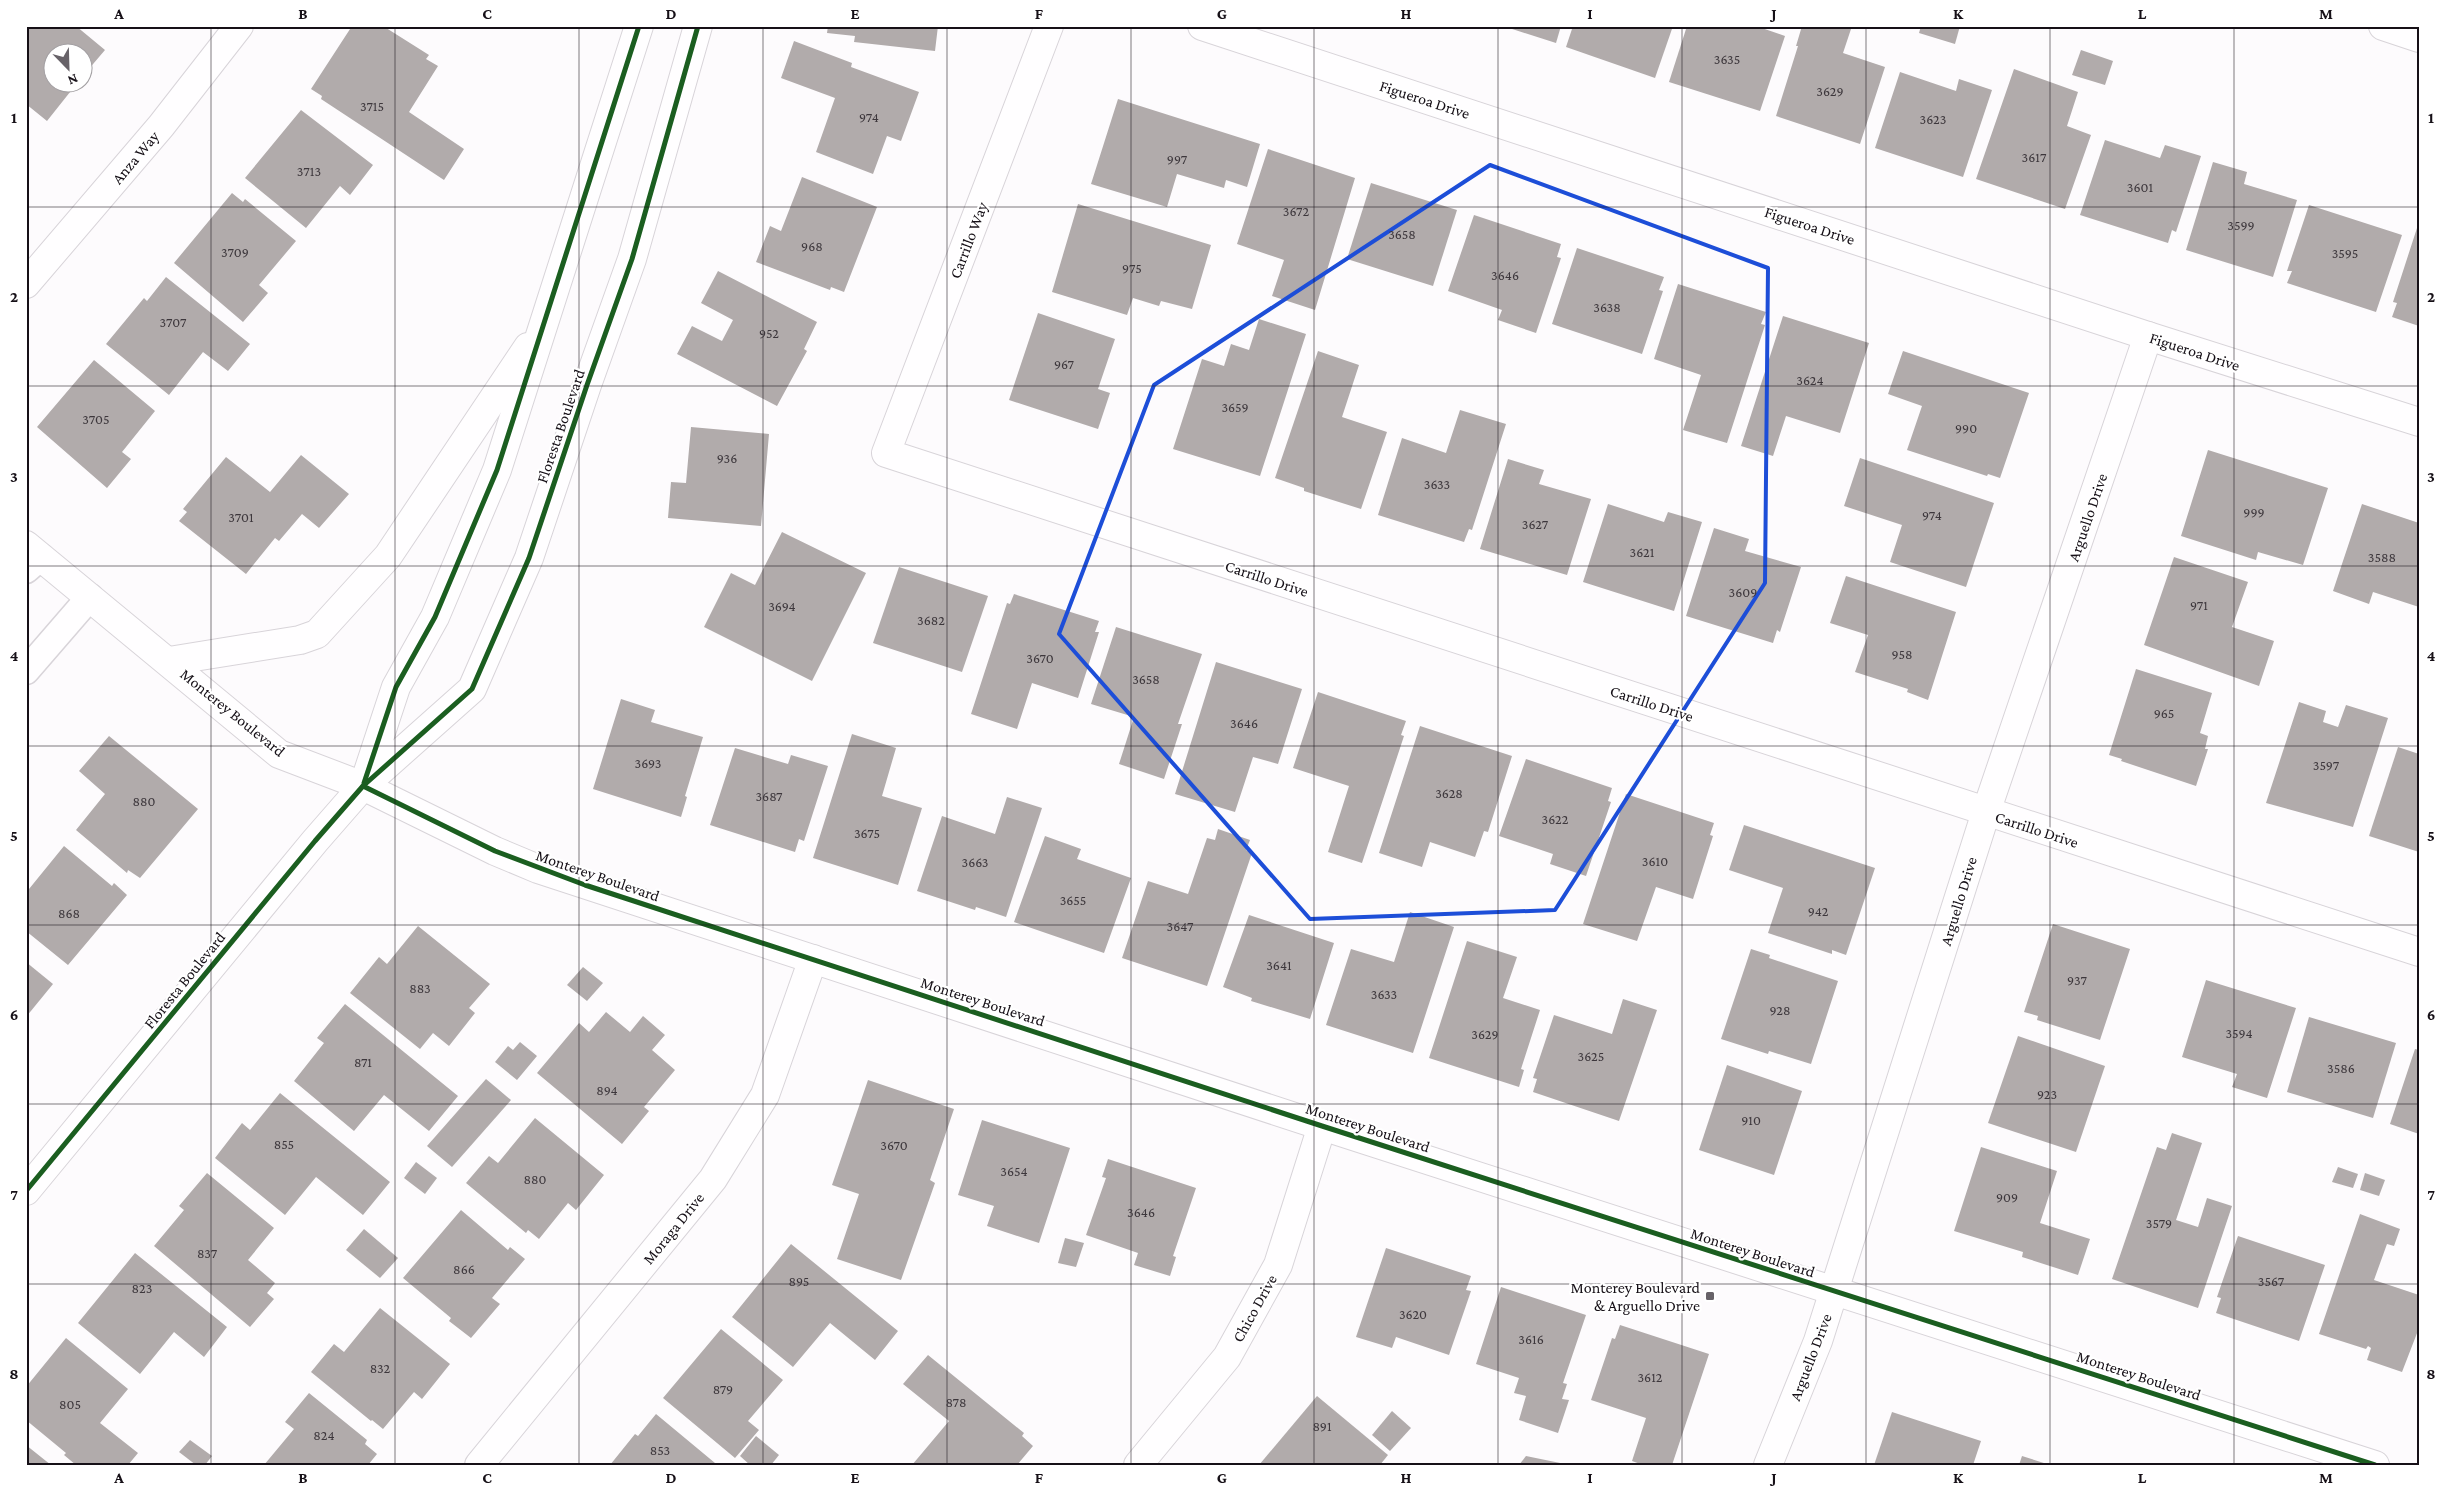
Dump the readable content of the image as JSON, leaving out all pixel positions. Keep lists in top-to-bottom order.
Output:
{
  "streets": {
    "main road": [
      "Figueroa Drive",
      "Anza Way",
      "Carrillo Way",
      "Floresta Boulevard",
      "Arguello Drive",
      "Carrillo Drive",
      "Monterey Boulevard",
      "Moraga Drive",
      "Chico Drive"
    ]
  },
  "crossings": [
    ["Figueroa Drive", "Arguello Drive"],
    ["Carrillo Way", "Carrillo Drive"],
    ["Floresta Boulevard", "Monterey Boulevard"],
    ["Arguello Drive", "Carrillo Drive"],
    ["Arguello Drive", "Monterey Boulevard"],
    ["Monterey Boulevard", "Moraga Drive"],
    ["Monterey Boulevard", "Chico Drive"]
  ],
  "places": {
    "transit": ["Monterey Boulevard & Arguello Drive"]
  },
  "house_numbers": [
    "3635",
    "3629",
    "3715",
    "974",
    "3623",
    "3617",
    "997",
    "3713",
    "3601",
    "3672",
    "3599",
    "3658",
    "968",
    "3709",
    "3595",
    "975",
    "3646",
    "3638",
    "3707",
    "952",
    "967",
    "3624",
    "3659",
    "3705",
    "990",
    "936",
    "3633",
    "999",
    "974",
    "3701",
    "3627",
    "3621",
    "3588",
    "3609",
    "971",
    "3694",
    "3682",
    "958",
    "3670",
    "3658",
    "965",
    "3646",
    "3693",
    "3597",
    "3628",
    "3687",
    "880",
    "3622",
    "3675",
    "3610",
    "3663",
    "3655",
    "942",
    "868",
    "3647",
    "3641",
    "937",
    "883",
    "3633",
    "928",
    "3594",
    "3629",
    "3625",
    "871",
    "3586",
    "894",
    "923",
    "910",
    "855",
    "3670",
    "3654",
    "880",
    "909",
    "3646",
    "3579",
    "837",
    "866",
    "895",
    "3567",
    "823",
    "3620",
    "3616",
    "832",
    "3612",
    "879",
    "878",
    "805",
    "891",
    "824",
    "853"
  ],
  "north": "bottom right",
  "grid": {
    "columns": [
      "A",
      "B",
      "C",
      "D",
      "E",
      "F",
      "G",
      "H",
      "I",
      "J",
      "K",
      "L",
      "M"
    ],
    "rows": [
      "1",
      "2",
      "3",
      "4",
      "5",
      "6",
      "7",
      "8"
    ]
  }
}
